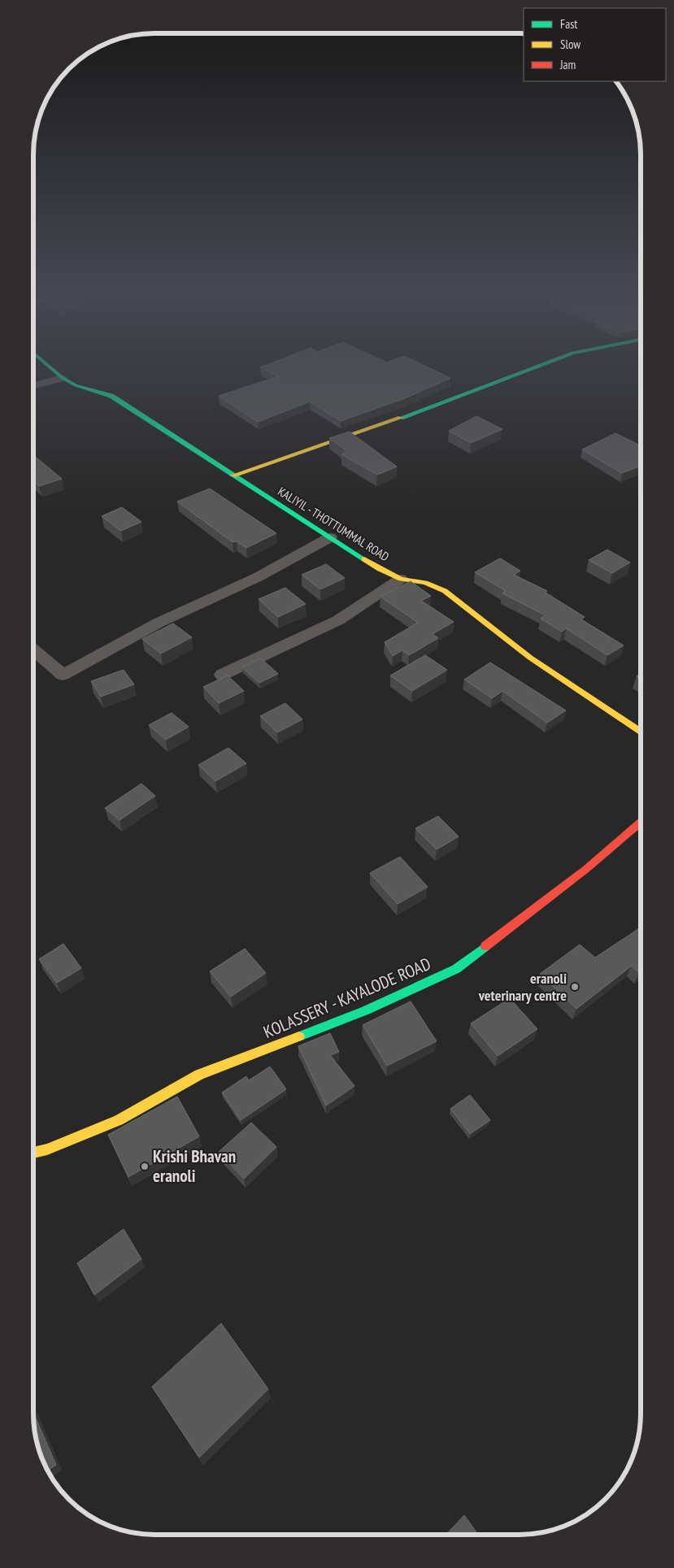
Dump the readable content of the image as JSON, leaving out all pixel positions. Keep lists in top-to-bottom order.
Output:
{
  "streets": {
    "main road": ["KALIYIL - THOTTUMMAL ROAD", "KOLASSERY - KAYALODE ROAD"]
  },
  "places": ["eranoli veterinary centre", "Krishi Bhavan eranoli"],
  "legend": ["Fast", "Slow", "Jam"]
}
